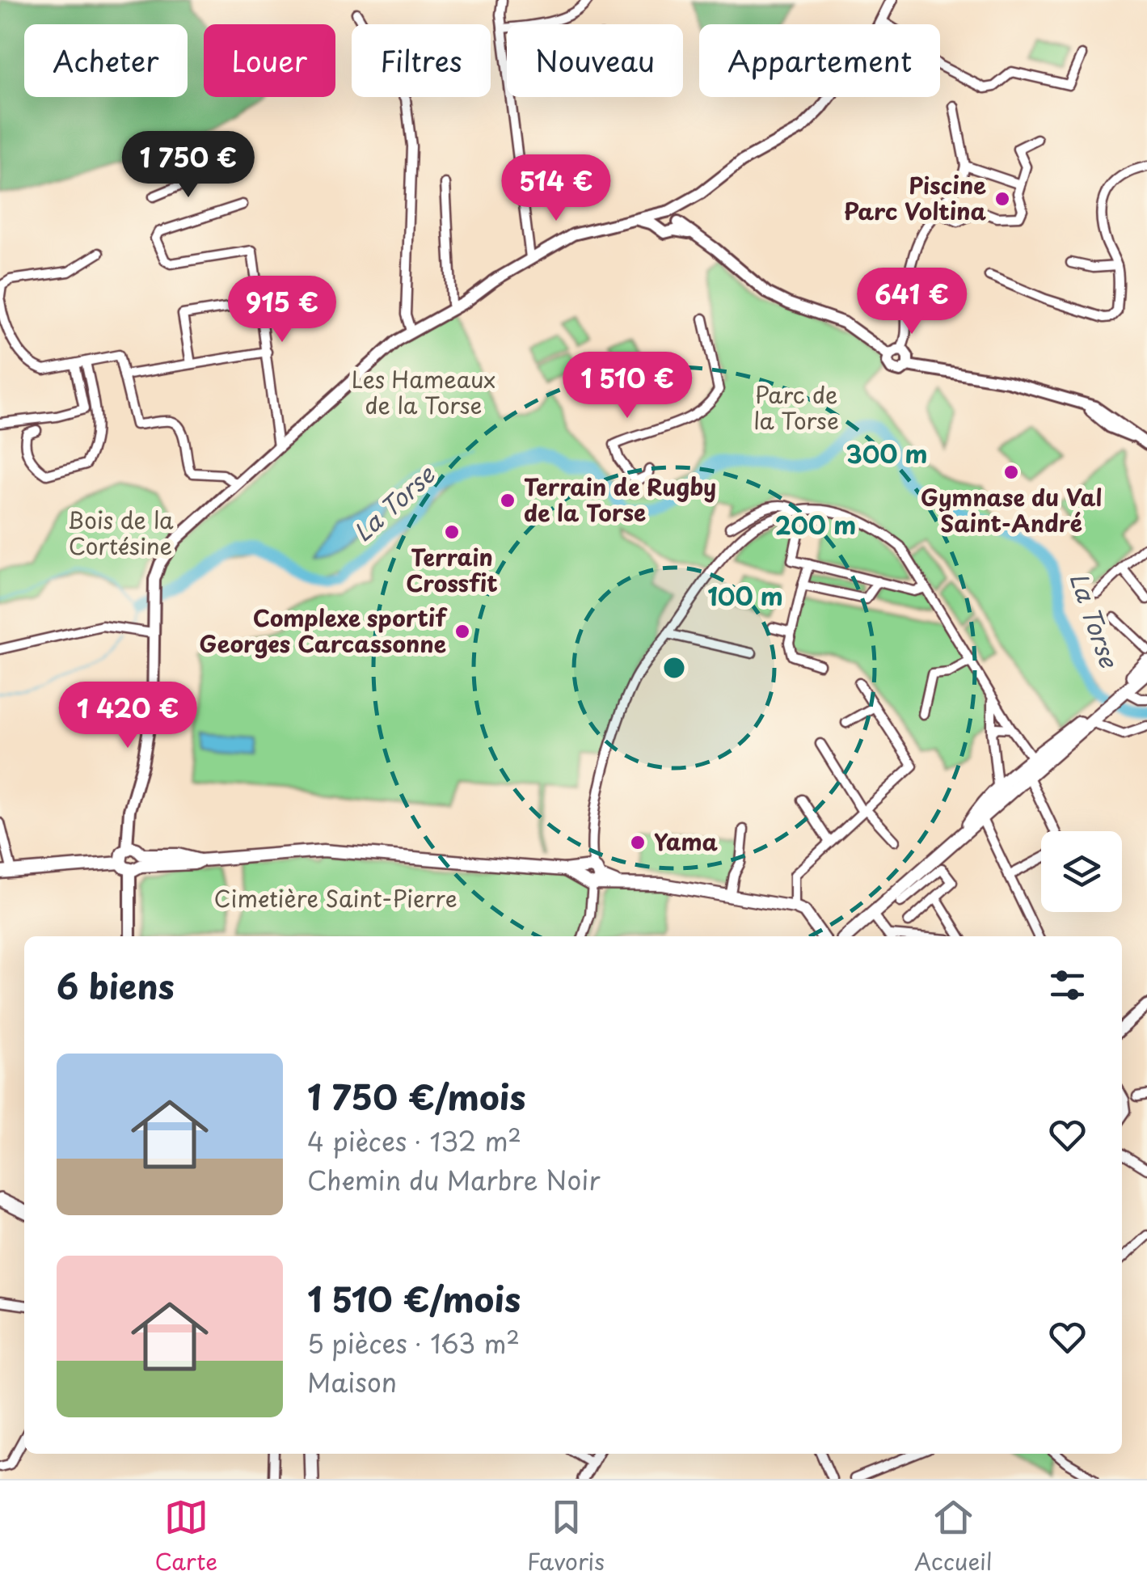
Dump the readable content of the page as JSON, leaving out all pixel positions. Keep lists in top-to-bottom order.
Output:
{
  "water": ["La Torse"],
  "parks": [
    "Les Hameaux de la Torse",
    "Parc de la Torse",
    "Bois de la Cortésine",
    "Cimetière Saint-Pierre"
  ],
  "places": [
    "Piscine Parc Voltina",
    "Gymnase du Val Saint-André",
    "Terrain de Rugby de la Torse",
    "Terrain Crossfit",
    "Complexe sportif Georges Carcassonne",
    "Yama"
  ],
  "page": {
    "chip": [
      "Acheter",
      "Louer",
      "Filtres",
      "Nouveau",
      "Appartement"
    ],
    "price": [
      "1 750 €",
      "514 €",
      "641 €",
      "915 €",
      "1 510 €",
      "1 420 €"
    ],
    "heading": "6 biens",
    "list": [
      {
        "name": "1 750 €/mois",
        "note": "4 pièces · 132 m² · Chemin du Marbre Noir"
      },
      {
        "name": "1 510 €/mois",
        "note": "5 pièces · 163 m² · Maison"
      }
    ],
    "tabs": ["Carte", "Favoris", "Accueil"]
  },
  "rings": ["300 m", "200 m", "100 m"]
}
